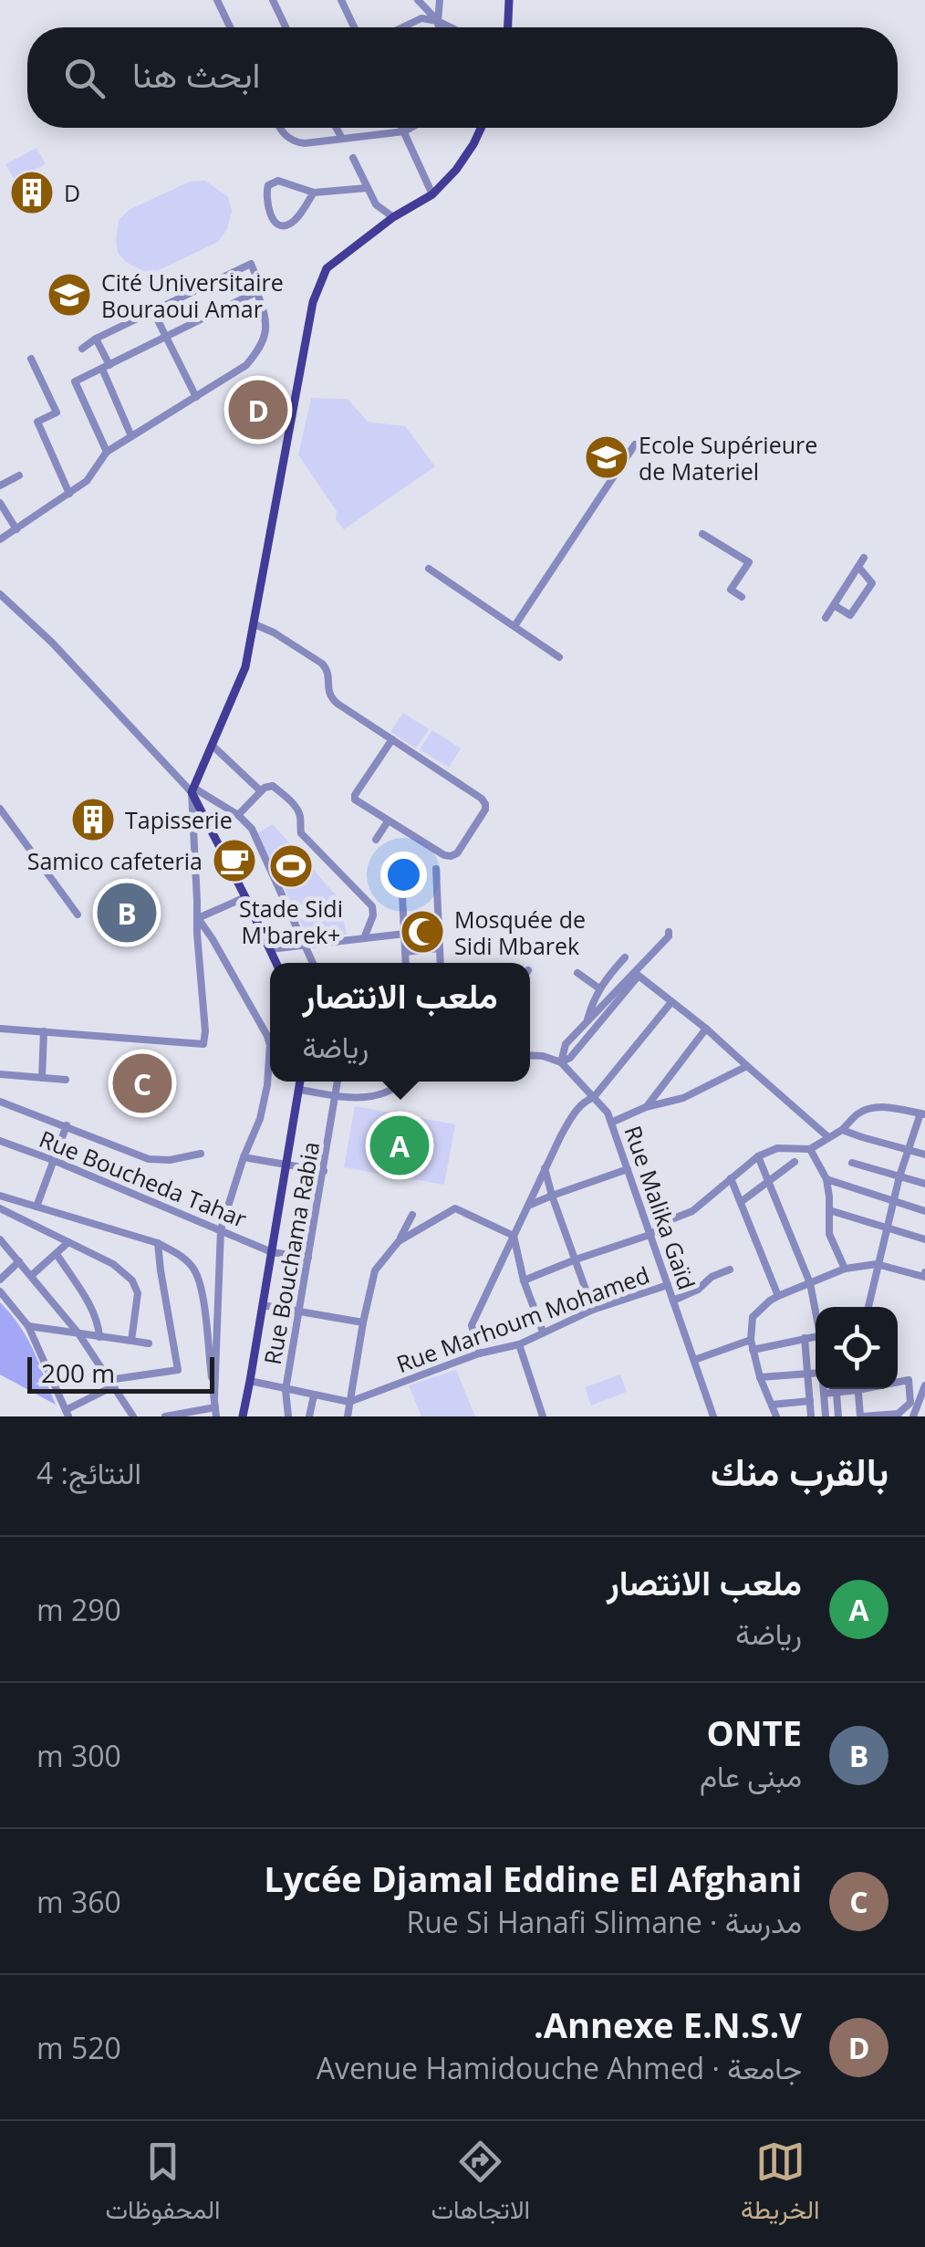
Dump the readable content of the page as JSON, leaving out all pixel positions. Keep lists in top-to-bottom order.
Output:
{
  "streets": {
    "street": [
      "Rue Boucheda Tahar",
      "Rue Malika Gaïd",
      "Rue Bouchama Rabia",
      "Rue Marhoum Mohamed"
    ]
  },
  "crossings": [
    ["Rue Boucheda Tahar", "Rue Bouchama Rabia"],
    ["Rue Malika Gaïd", "Rue Marhoum Mohamed"],
    ["Rue Bouchama Rabia", "Rue Marhoum Mohamed"]
  ],
  "places": {
    "building": ["D", "Tapisserie"],
    "school or university": ["Cité Universitaire Bouraoui Amar", "Ecole Supérieure de Materiel"],
    "cafe": ["Samico cafeteria"],
    "sports": ["Stade Sidi M'barek+"],
    "mosque": ["Mosquée de Sidi Mbarek"]
  },
  "scale_bar": "200 m",
  "page": {
    "search": "ابحث هنا",
    "pins": [
      "D",
      "B",
      "C",
      "A"
    ],
    "popup": ["ملعب الانتصار", "رياضة"],
    "scale": "200 m",
    "heading": ["بالقرب منك", "النتائج: 4"],
    "list": [
      {
        "mark": "A",
        "name": "ملعب الانتصار",
        "note": "رياضة",
        "value": "290 m"
      },
      {
        "mark": "B",
        "name": "ONTE",
        "note": "مبنى عام",
        "value": "300 m"
      },
      {
        "mark": "C",
        "name": "Lycée Djamal Eddine El Afghani",
        "note": "مدرسة · Rue Si Hanafi Slimane",
        "value": "360 m"
      },
      {
        "mark": "D",
        "name": "Annexe E.N.S.V.",
        "note": "جامعة · Avenue Hamidouche Ahmed",
        "value": "520 m"
      }
    ],
    "nav": ["الخريطة", "الاتجاهات", "المحفوظات"]
  }
}
